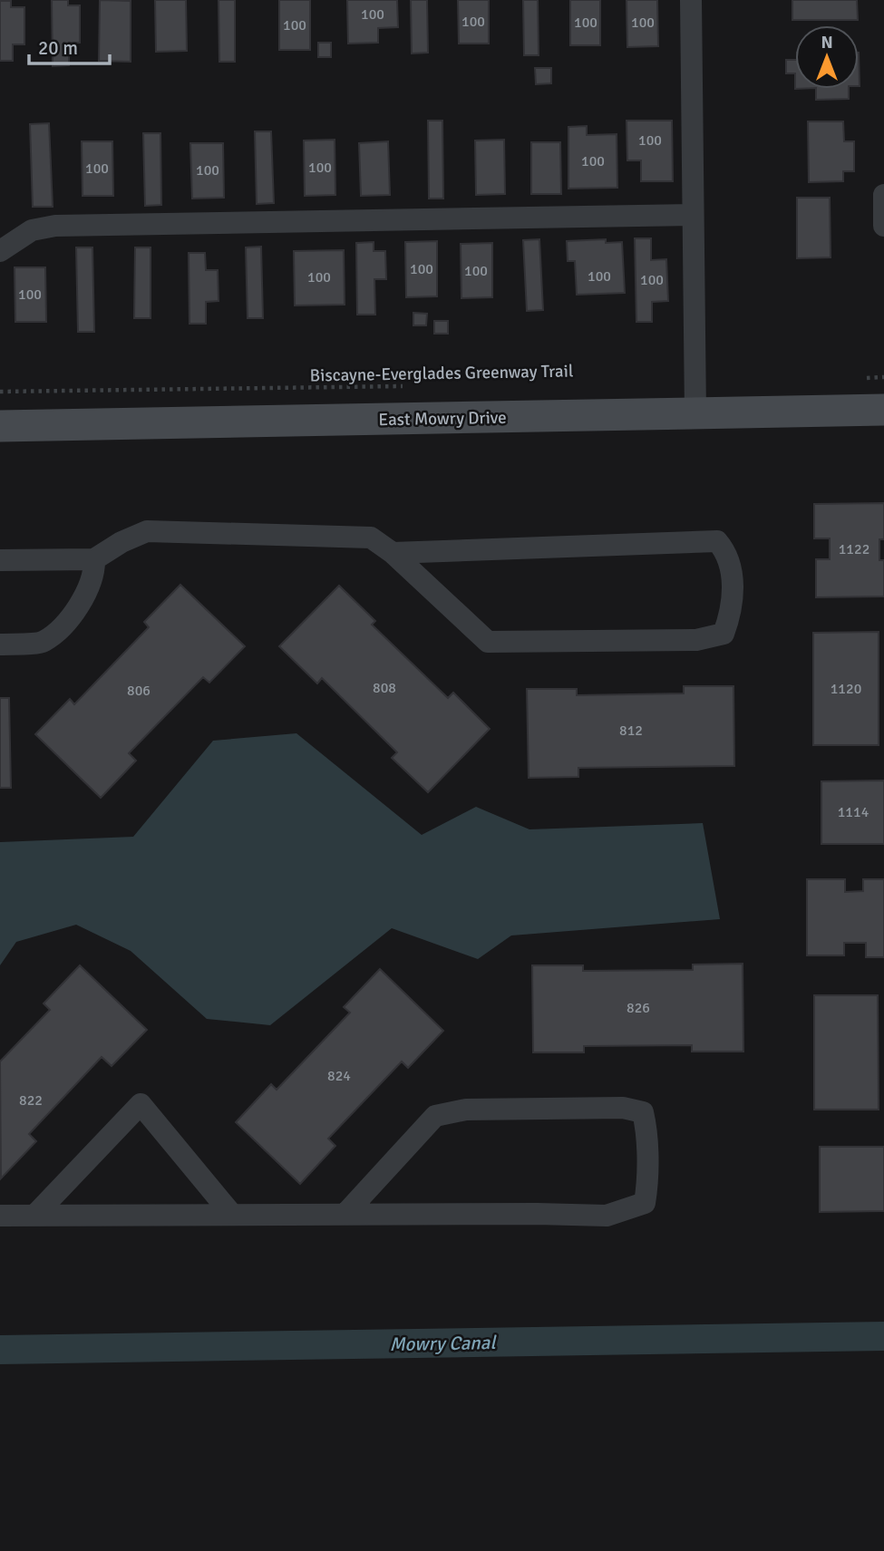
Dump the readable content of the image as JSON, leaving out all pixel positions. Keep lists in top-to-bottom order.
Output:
{
  "streets": {
    "street": ["East Mowry Drive"],
    "path": ["Biscayne-Everglades Greenway Trail"]
  },
  "water": ["Mowry Canal"],
  "house_numbers": [
    "100",
    "100",
    "100",
    "100",
    "100",
    "100",
    "100",
    "100",
    "100",
    "100",
    "100",
    "100",
    "100",
    "100",
    "100",
    "100",
    "1122",
    "808",
    "1120",
    "806",
    "812",
    "1114",
    "826",
    "824",
    "822"
  ],
  "scale_bar": "20 m",
  "north": "top"
}
